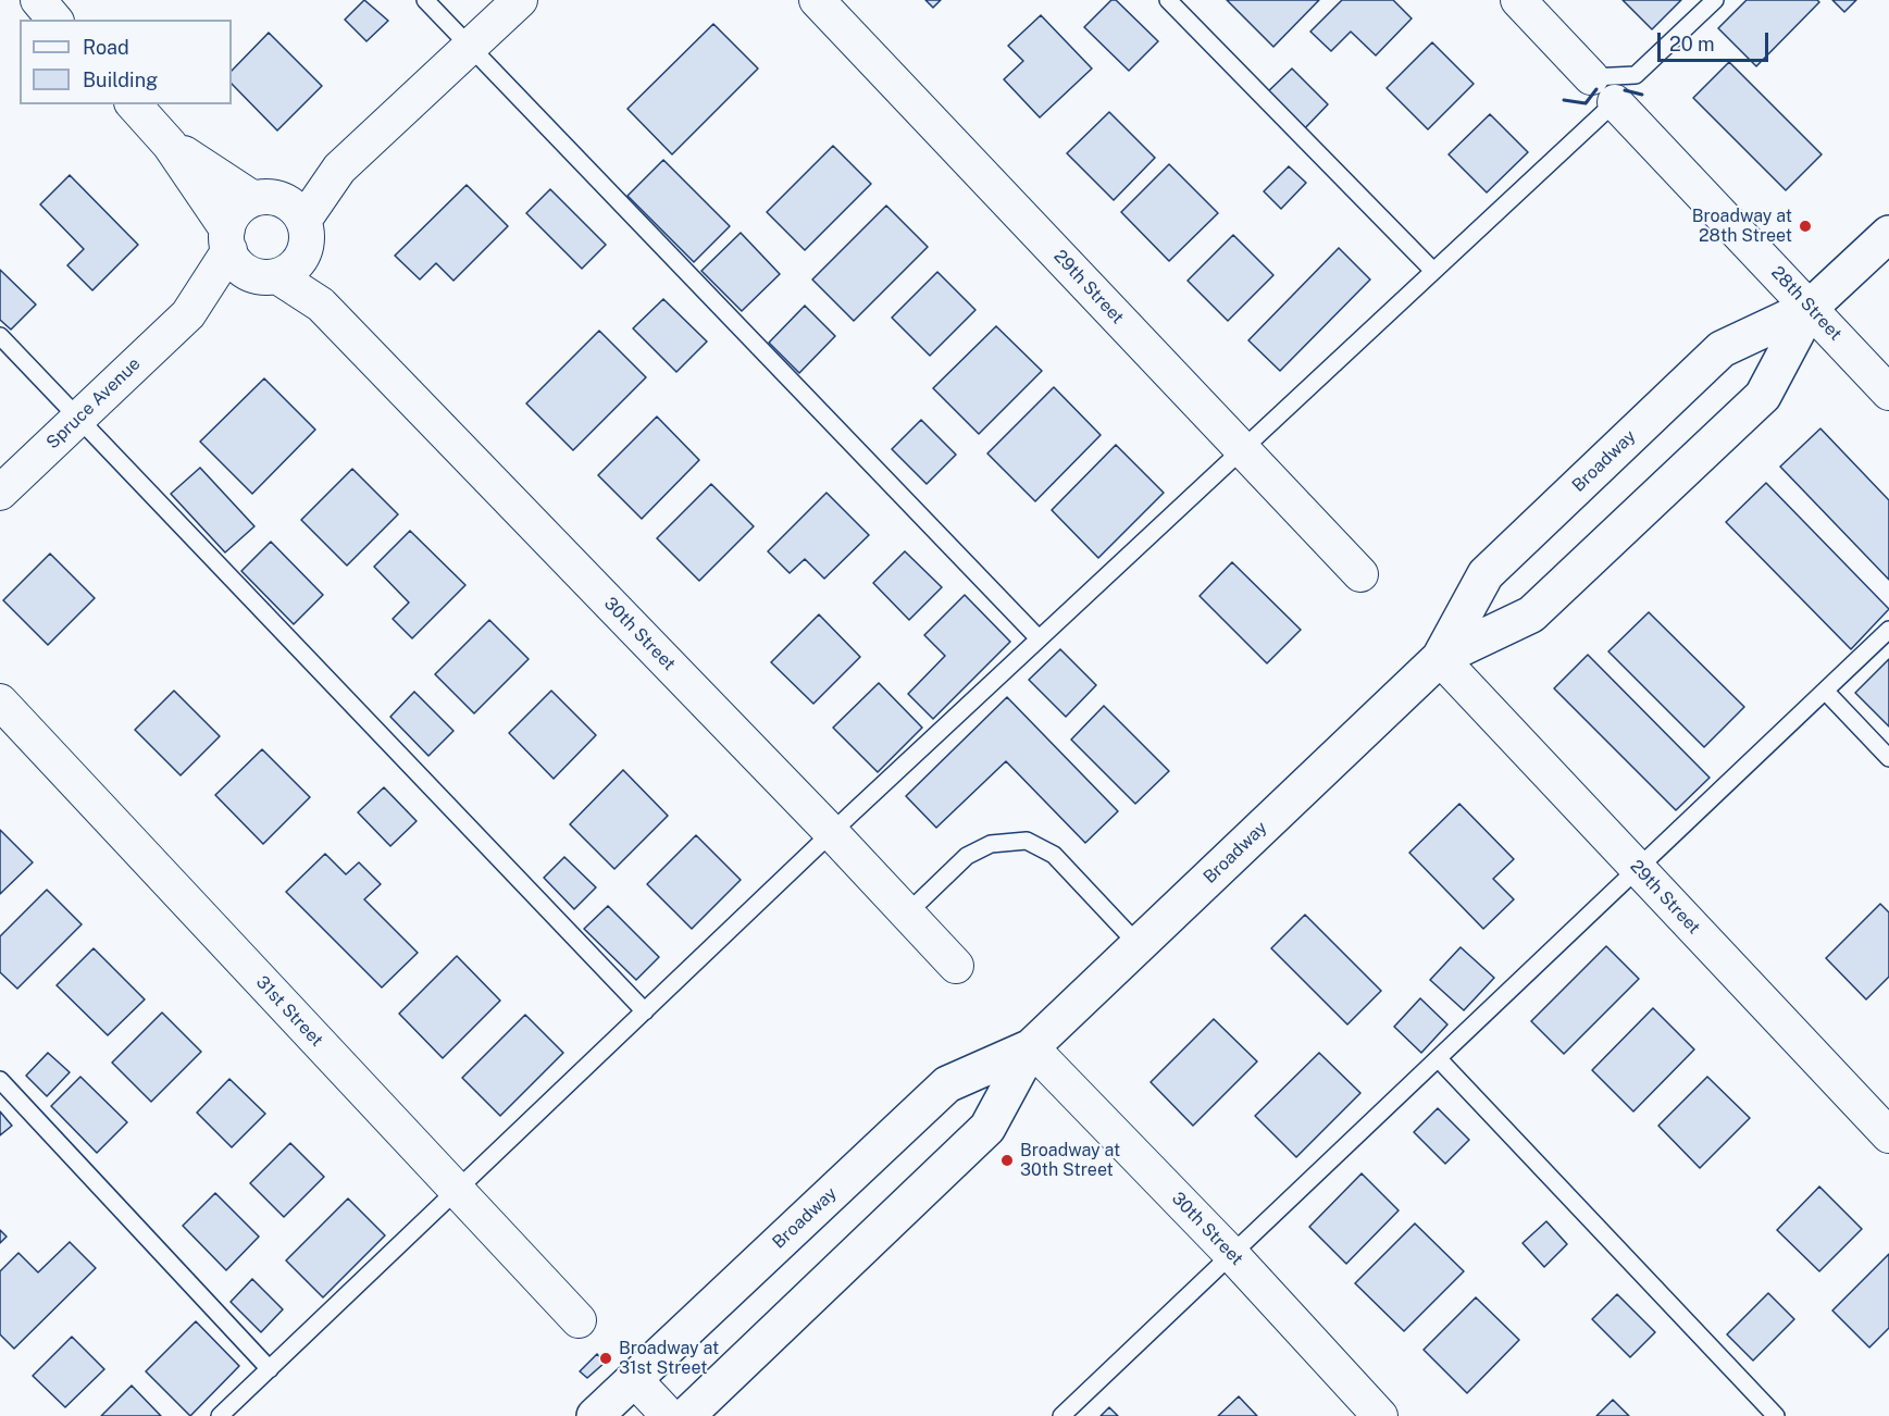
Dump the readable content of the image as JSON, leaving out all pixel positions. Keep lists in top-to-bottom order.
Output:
{
  "streets": {
    "main road": ["Broadway"],
    "street": [
      "29th Street",
      "28th Street",
      "Spruce Avenue",
      "30th Street",
      "31st Street"
    ]
  },
  "crossings": [
    ["29th Street", "Broadway"],
    ["28th Street", "Broadway"],
    ["Spruce Avenue", "30th Street"],
    ["Broadway", "30th Street"]
  ],
  "places": ["Broadway at 28th Street", "Broadway at 30th Street", "Broadway at 31st Street"],
  "legend": ["Road", "Building"],
  "scale_bar": "20 m"
}
